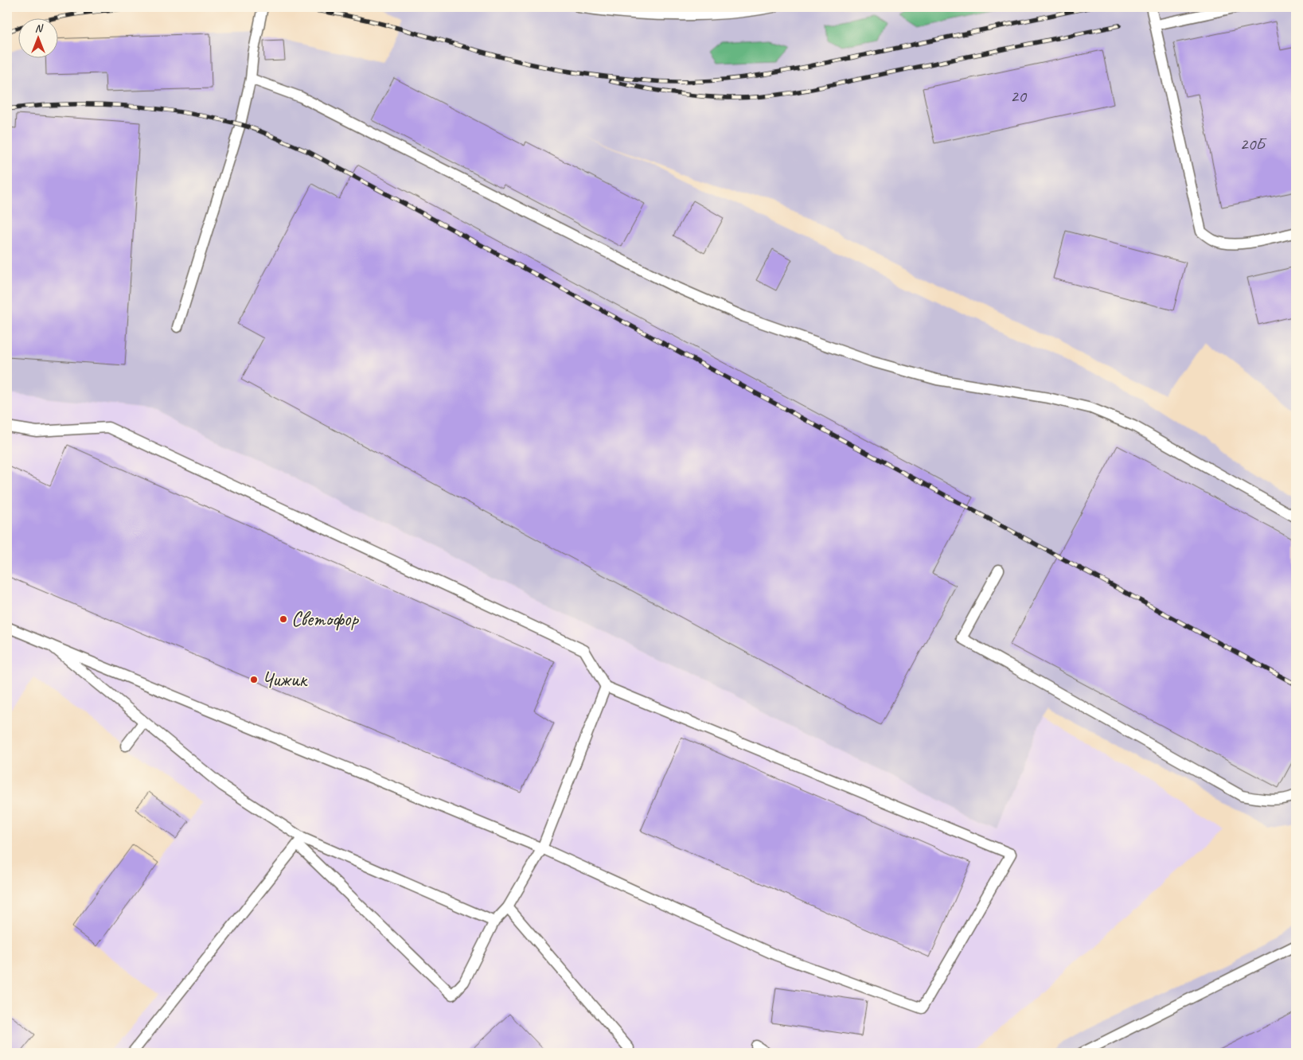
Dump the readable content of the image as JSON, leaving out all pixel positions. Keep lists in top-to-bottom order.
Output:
{
  "places": ["Светофор", "Чижик"],
  "house_numbers": ["20", "20Б"],
  "north": "top"
}
